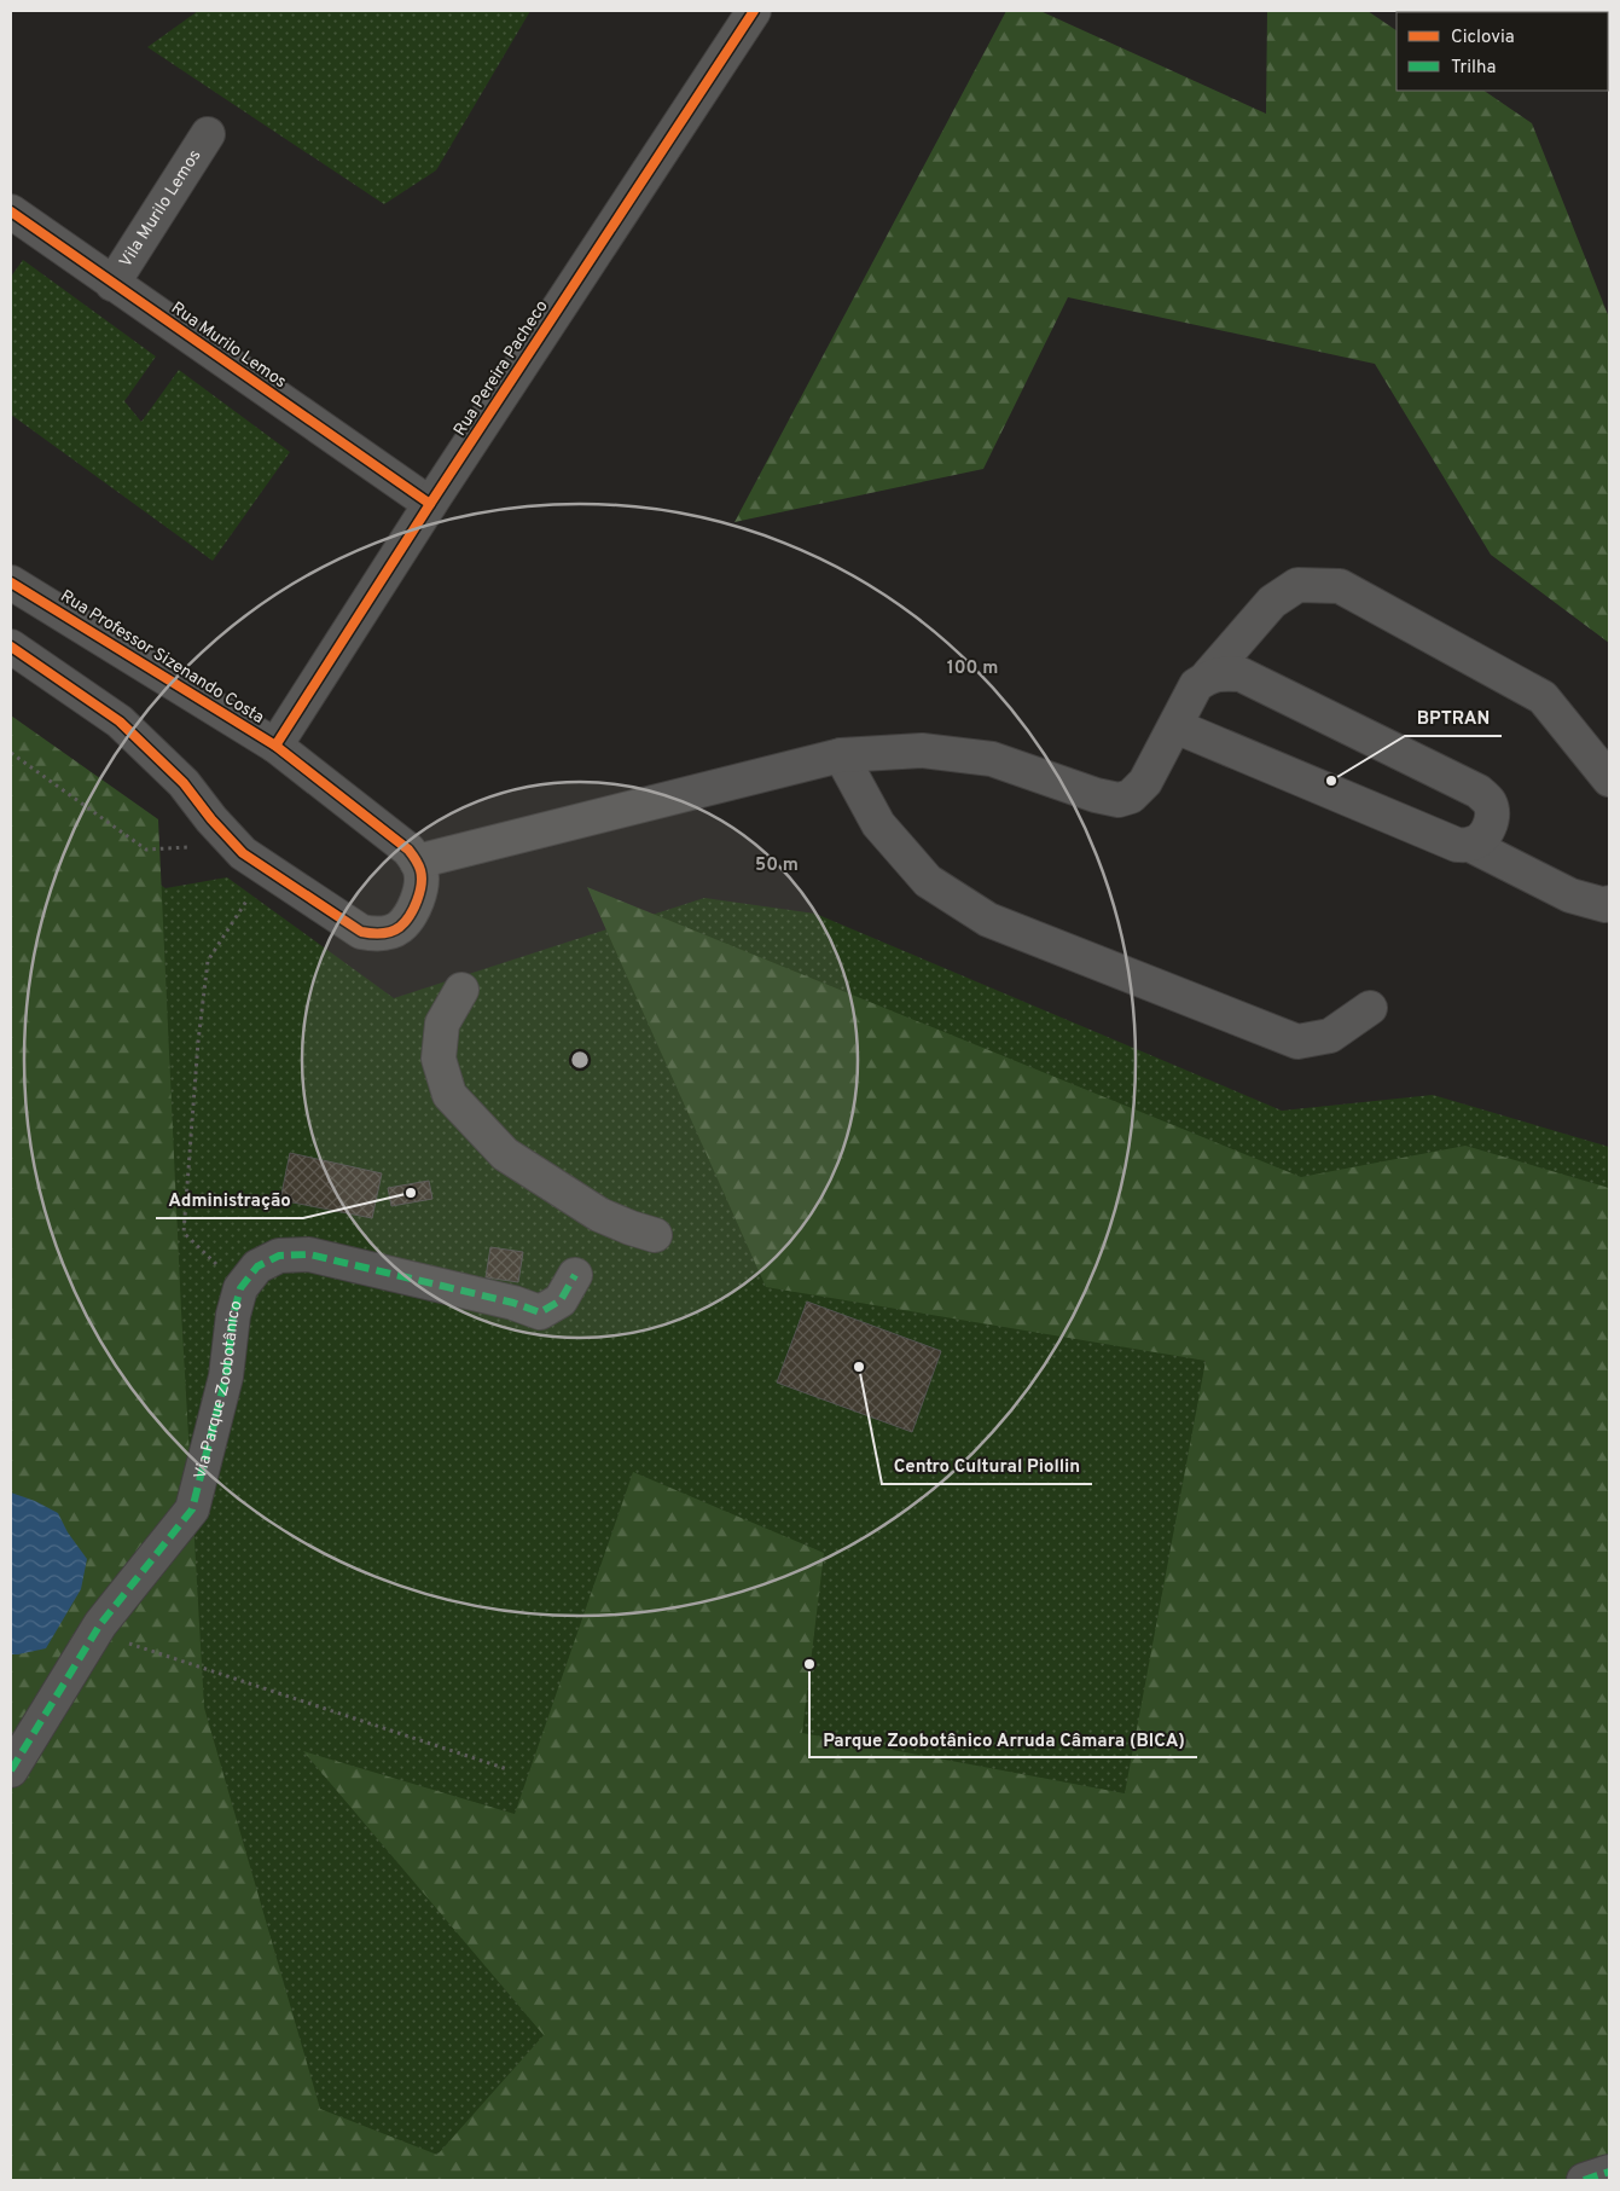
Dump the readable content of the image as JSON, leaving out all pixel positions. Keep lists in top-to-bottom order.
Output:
{
  "streets": {
    "street": [
      "Vila Murilo Lemos",
      "Rua Murilo Lemos",
      "Rua Pereira Pacheco",
      "Rua Professor Sizenando Costa",
      "Via Parque Zoobotânico"
    ]
  },
  "crossings": [
    ["Vila Murilo Lemos", "Rua Murilo Lemos"],
    ["Rua Murilo Lemos", "Rua Pereira Pacheco"],
    ["Rua Pereira Pacheco", "Rua Professor Sizenando Costa"]
  ],
  "places": [
    "BPTRAN",
    "Administração",
    "Centro Cultural Piollin",
    "Parque Zoobotânico Arruda Câmara (BICA)"
  ],
  "legend": ["Ciclovia", "Trilha"],
  "rings": ["100 m", "50 m"]
}
